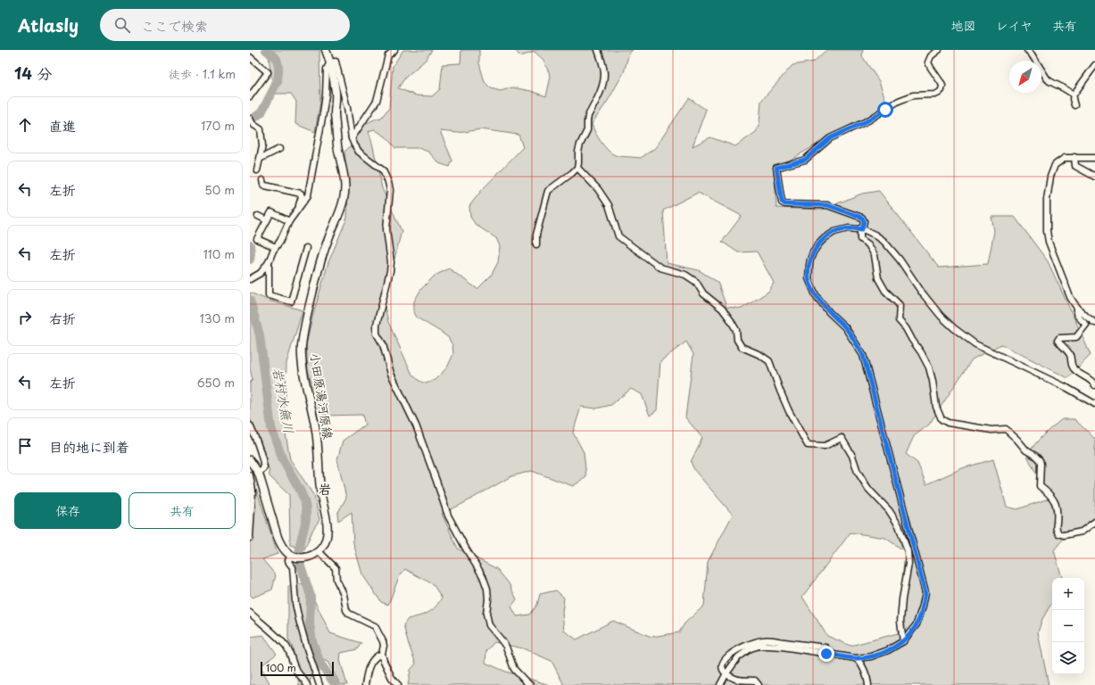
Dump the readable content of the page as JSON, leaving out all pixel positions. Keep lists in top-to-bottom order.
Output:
{
  "streets": {
    "main road": ["小田原湯河原線"]
  },
  "districts": ["岩"],
  "water": ["岩村水無川"],
  "scale_bar": "100 m",
  "north": "bottom left",
  "page": {
    "header": "Atlasly",
    "search": "ここで検索",
    "nav": ["地図", "レイヤ", "共有"],
    "heading": ["14 分", "徒歩 · 1.1 km"],
    "list": [
      ["直進", "170 m"],
      ["左折", "50 m"],
      ["左折", "110 m"],
      ["右折", "130 m"],
      ["左折", "650 m"],
      "目的地に到着"
    ],
    "buttons": ["保存", "共有"],
    "map_buttons": ["+", "−"],
    "scale": "100 m"
  }
}
